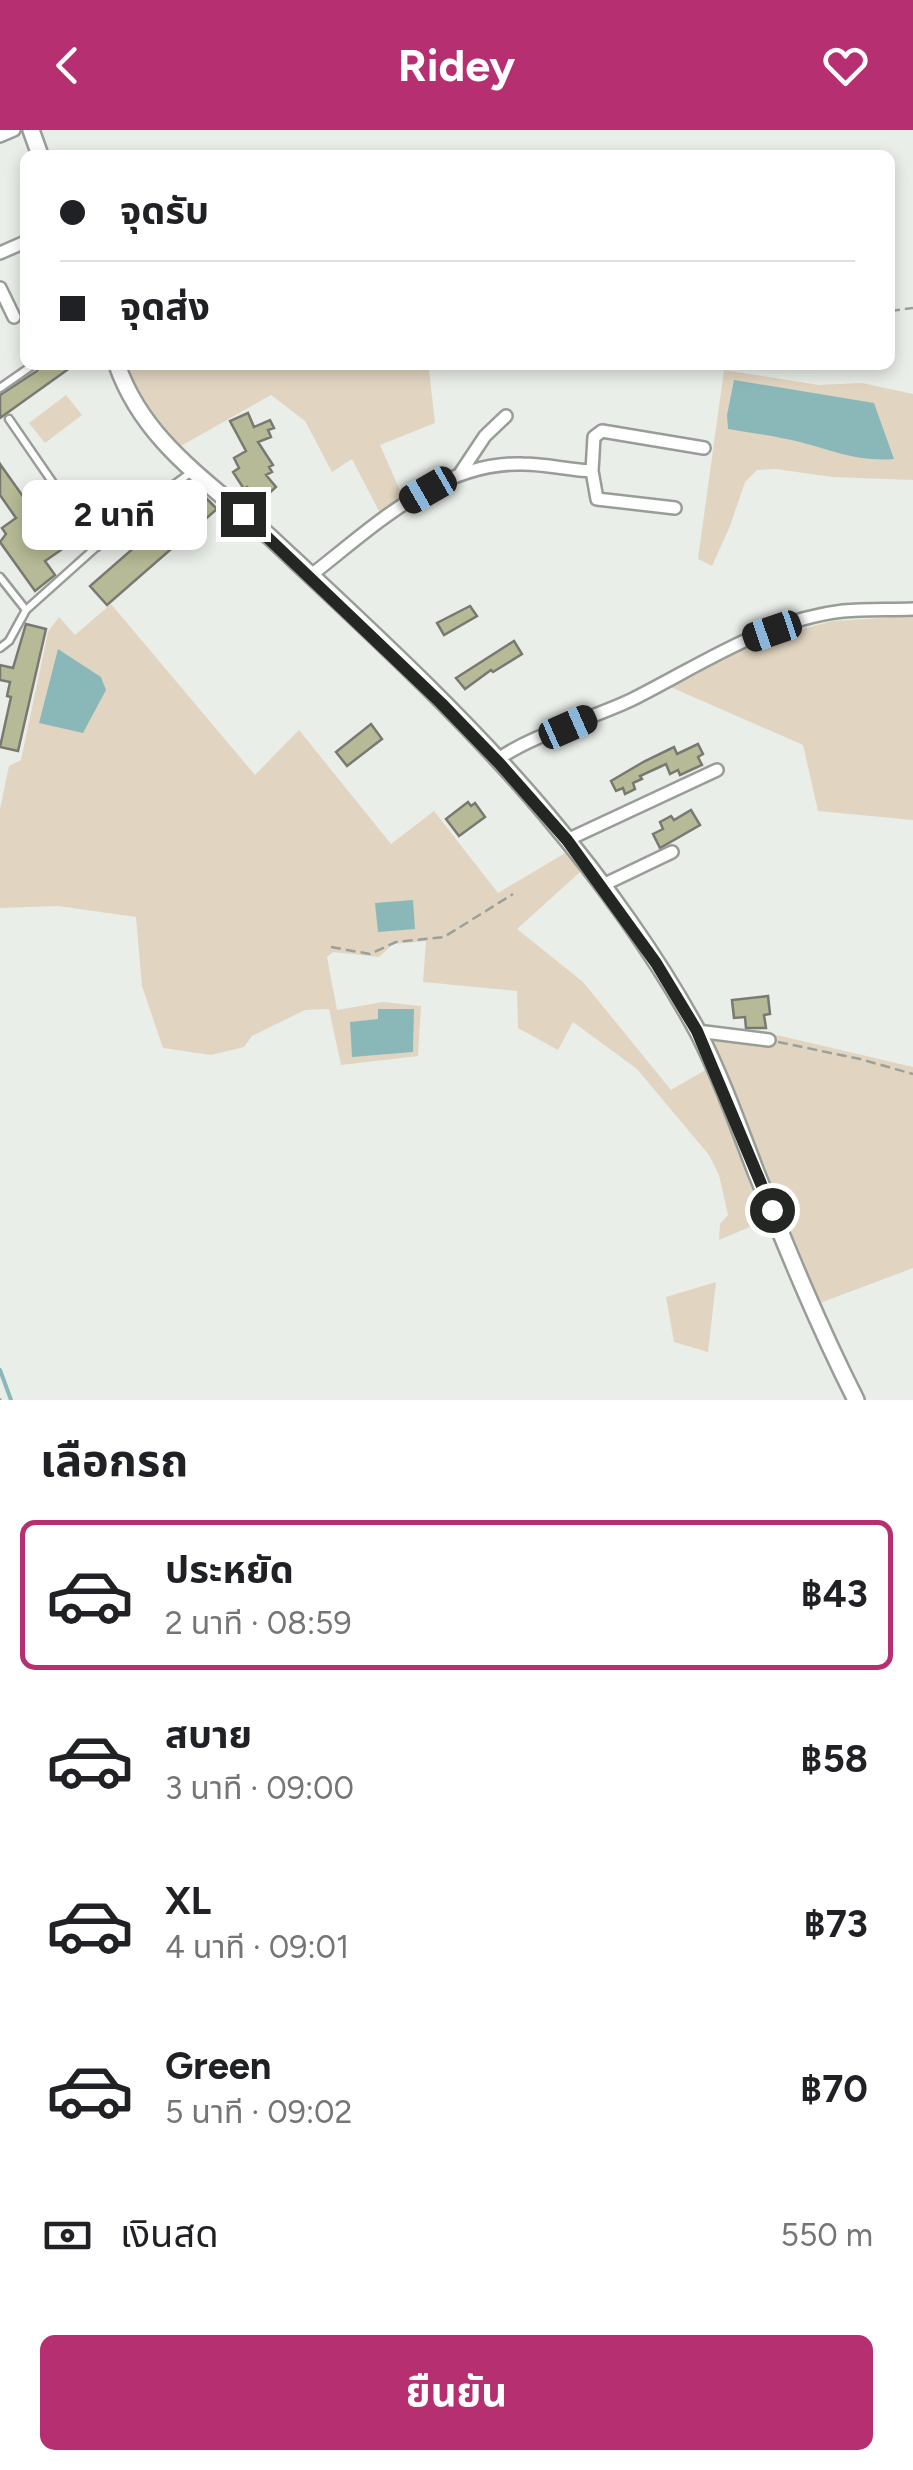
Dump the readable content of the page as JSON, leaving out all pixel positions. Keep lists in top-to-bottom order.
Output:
{
  "page": {
    "header": "Ridey",
    "banner": ["จุดรับ", "จุดส่ง"],
    "bubble": "2 นาที",
    "heading": "เลือกรถ",
    "list": [
      {
        "name": "ประหยัด",
        "note": "2 นาที · 08:59",
        "value": "฿43"
      },
      {
        "name": "สบาย",
        "note": "3 นาที · 09:00",
        "value": "฿58"
      },
      {
        "name": "XL",
        "note": "4 นาที · 09:01",
        "value": "฿73"
      },
      {
        "name": "Green",
        "note": "5 นาที · 09:02",
        "value": "฿70"
      }
    ],
    "pay": ["เงินสด", "550 m"],
    "buttons": "ยืนยัน"
  }
}
